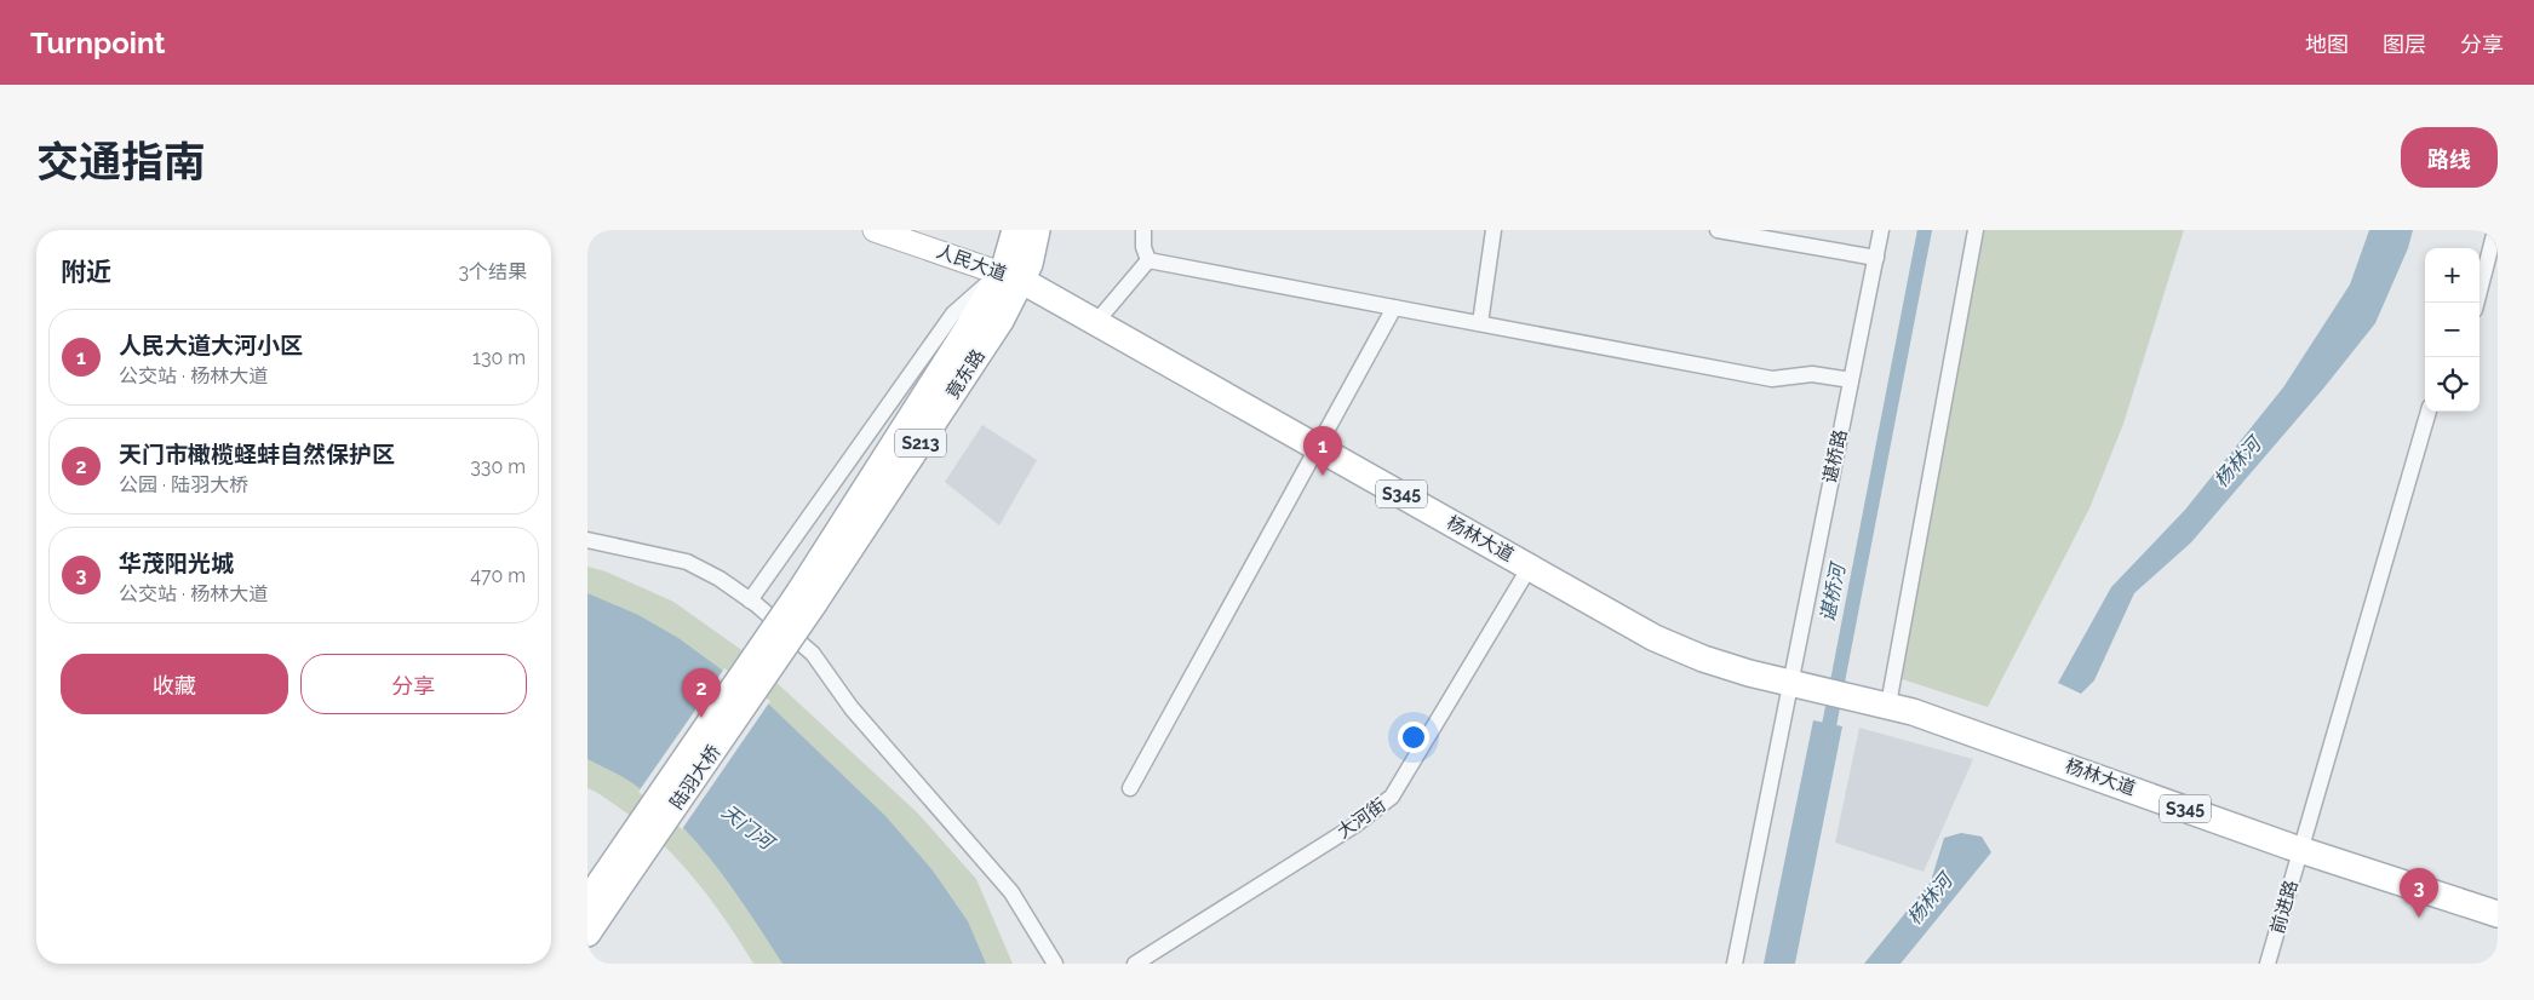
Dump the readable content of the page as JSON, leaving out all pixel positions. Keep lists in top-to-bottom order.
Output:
{
  "streets": {
    "main road": [
      "人民大道",
      "竟东路",
      "S213",
      "S345",
      "杨林大道",
      "陆羽大桥"
    ],
    "street": ["谌桥路", "大河街", "前进路"]
  },
  "crossings": [
    ["人民大道", "竟东路"],
    ["人民大道", "杨林大道"],
    ["竟东路", "杨林大道"],
    ["竟东路", "陆羽大桥"],
    ["谌桥路", "S345"],
    ["谌桥路", "杨林大道"],
    ["S345", "杨林大道"],
    ["杨林大道", "大河街"],
    ["杨林大道", "前进路"]
  ],
  "water": ["杨林河", "谌桥河", "天门河"],
  "page": {
    "header": "Turnpoint",
    "nav": ["地图", "图层", "分享"],
    "title": "交通指南",
    "buttons": [
      "路线",
      ["收藏", "分享"]
    ],
    "heading": ["附近", "3个结果"],
    "map_buttons": ["+", "−"],
    "list": [
      {
        "mark": "1",
        "name": "人民大道大河小区",
        "note": "公交站 · 杨林大道",
        "value": "130 m"
      },
      {
        "mark": "2",
        "name": "天门市橄榄蛏蚌自然保护区",
        "note": "公园 · 陆羽大桥",
        "value": "330 m"
      },
      {
        "mark": "3",
        "name": "华茂阳光城",
        "note": "公交站 · 杨林大道",
        "value": "470 m"
      }
    ],
    "pins": ["1", "2", "3"]
  }
}
